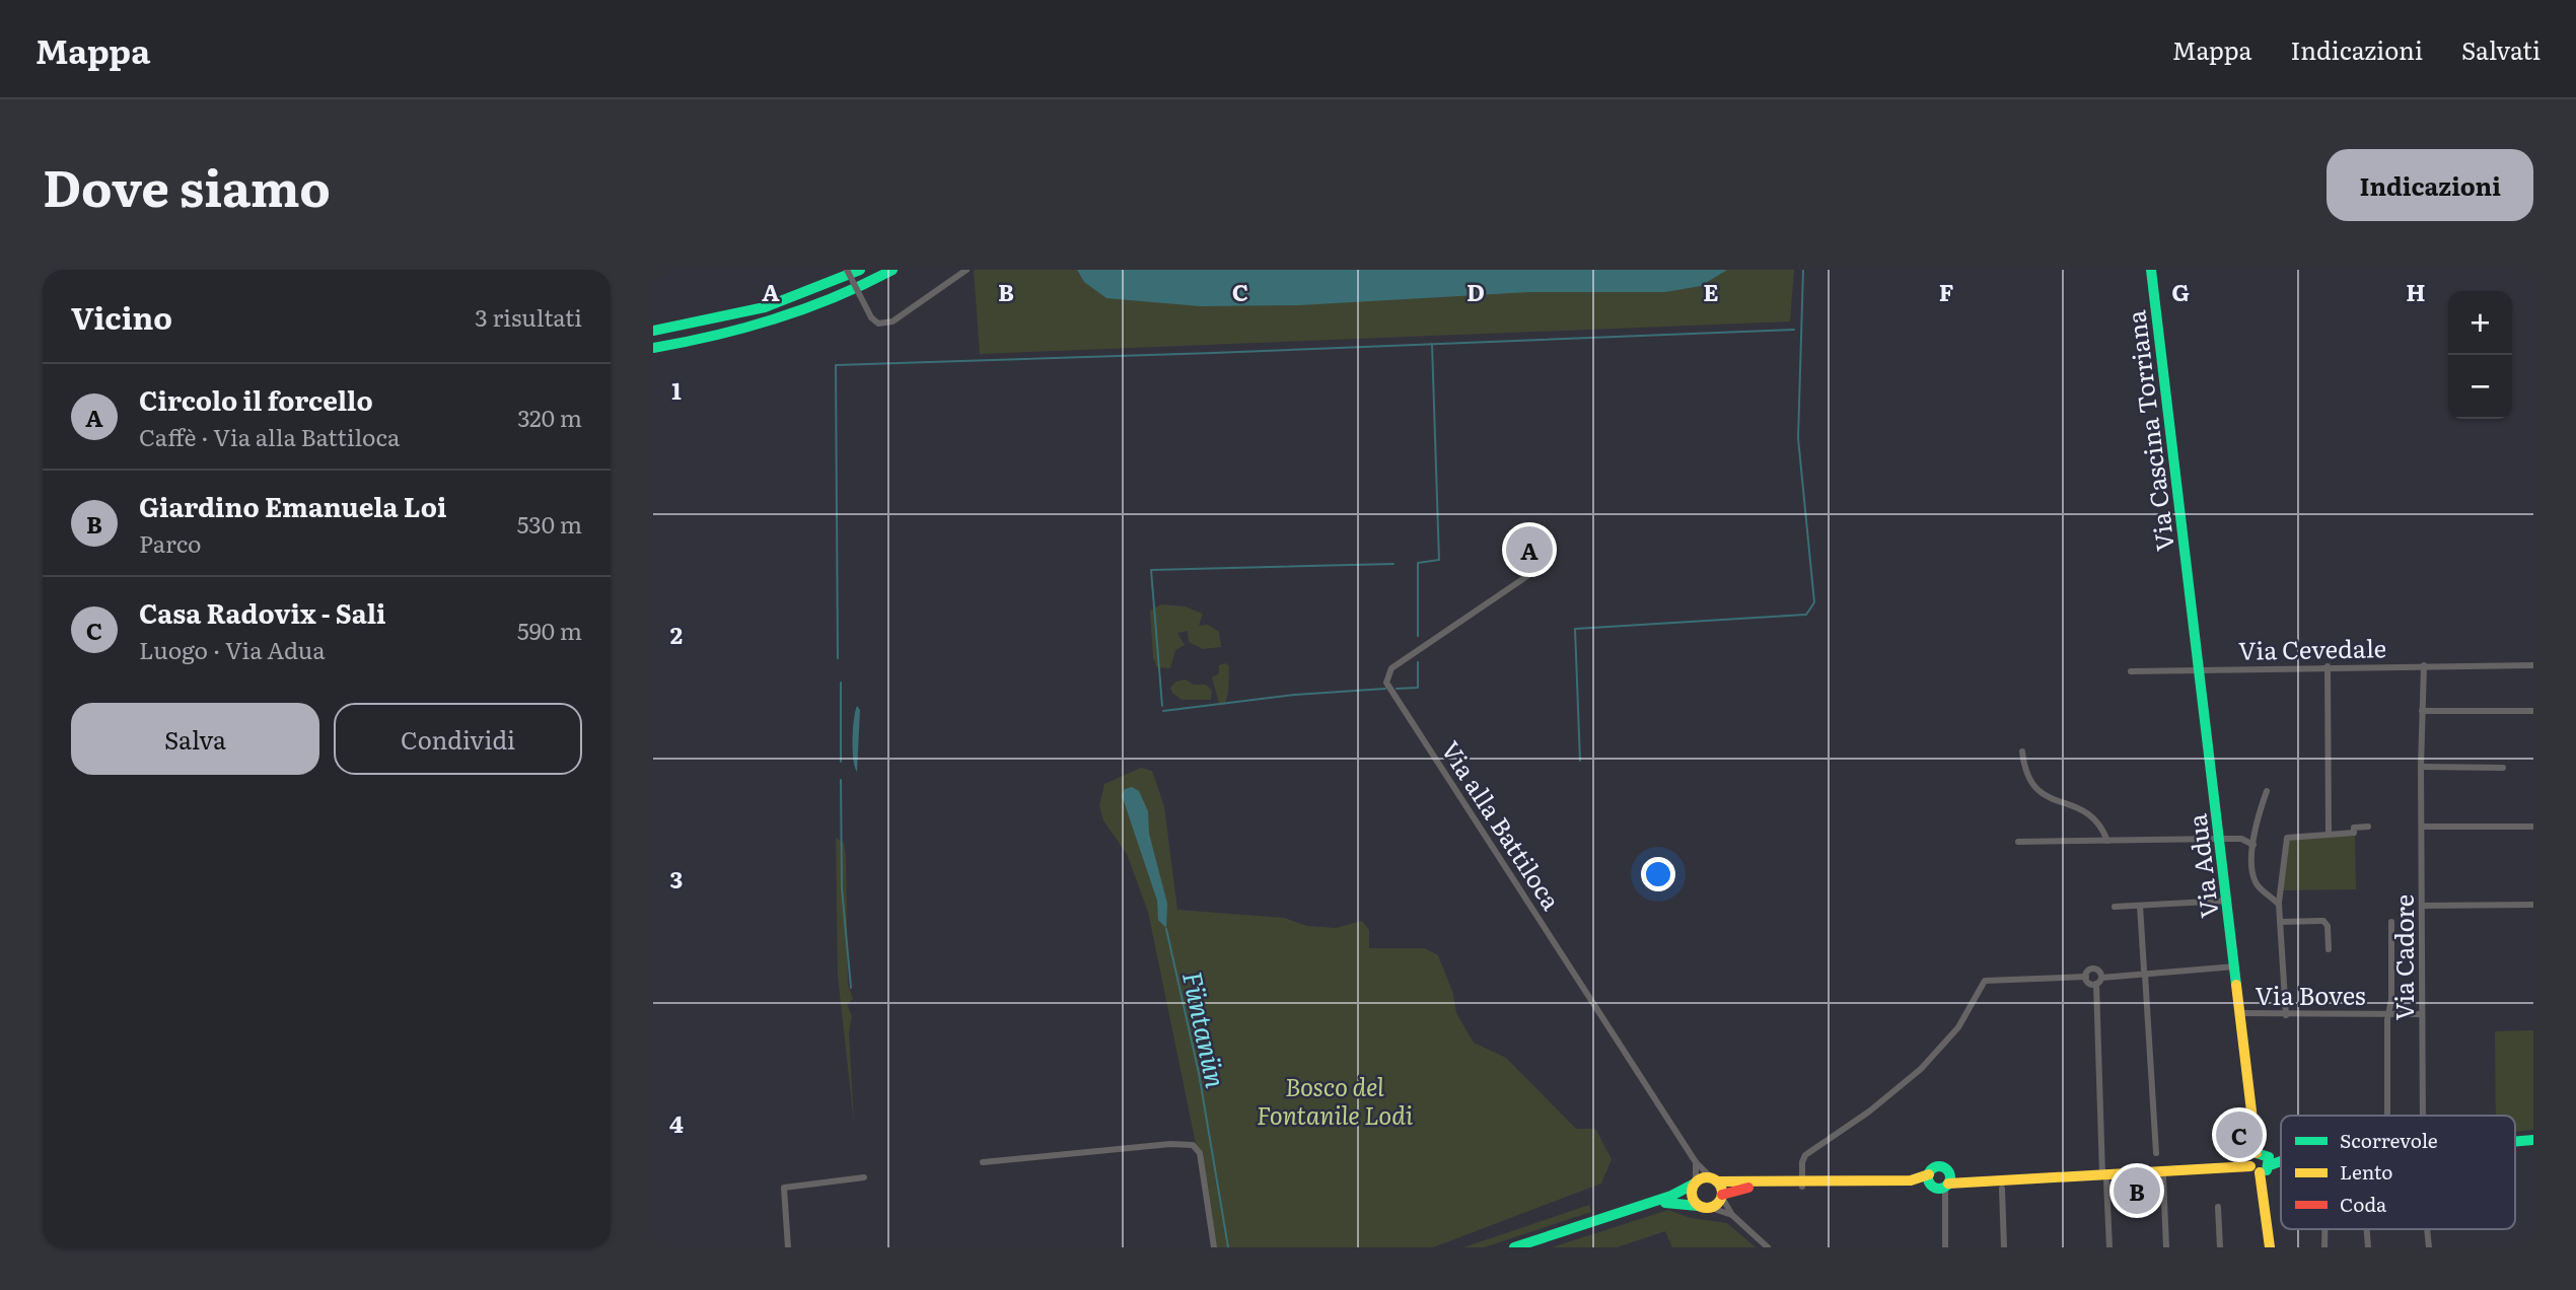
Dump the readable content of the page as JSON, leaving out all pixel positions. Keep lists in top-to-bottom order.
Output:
{
  "streets": {
    "main road": ["Via Cascina Torriana", "Via Adua"],
    "street": [
      "Via Cevedale",
      "Via alla Battiloca",
      "Via Cadore",
      "Via Boves"
    ]
  },
  "crossings": [
    ["Via Cascina Torriana", "Via Adua"],
    ["Via Cevedale", "Via Adua"],
    ["Via Cevedale", "Via Cadore"],
    ["Via Adua", "Via Boves"],
    ["Via Cadore", "Via Boves"]
  ],
  "water": ["Füntanün"],
  "parks": ["Bosco del Fontanile Lodi"],
  "legend": ["Scorrevole", "Lento", "Coda"],
  "page": {
    "header": "Mappa",
    "nav": ["Mappa", "Indicazioni", "Salvati"],
    "title": "Dove siamo",
    "buttons": [
      "Indicazioni",
      ["Salva", "Condividi"]
    ],
    "heading": ["Vicino", "3 risultati"],
    "map_buttons": ["+", "−"],
    "list": [
      {
        "mark": "A",
        "name": "Circolo il forcello",
        "note": "Caffè · Via alla Battiloca",
        "value": "320 m"
      },
      {
        "mark": "B",
        "name": "Giardino Emanuela Loi",
        "note": "Parco",
        "value": "530 m"
      },
      {
        "mark": "C",
        "name": "Casa Radovix - Sali",
        "note": "Luogo · Via Adua",
        "value": "590 m"
      }
    ],
    "pins": ["A", "C", "B"]
  },
  "grid": {
    "columns": [
      "A",
      "B",
      "C",
      "D",
      "E",
      "F",
      "G",
      "H"
    ],
    "rows": [
      "1",
      "2",
      "3",
      "4"
    ]
  }
}
